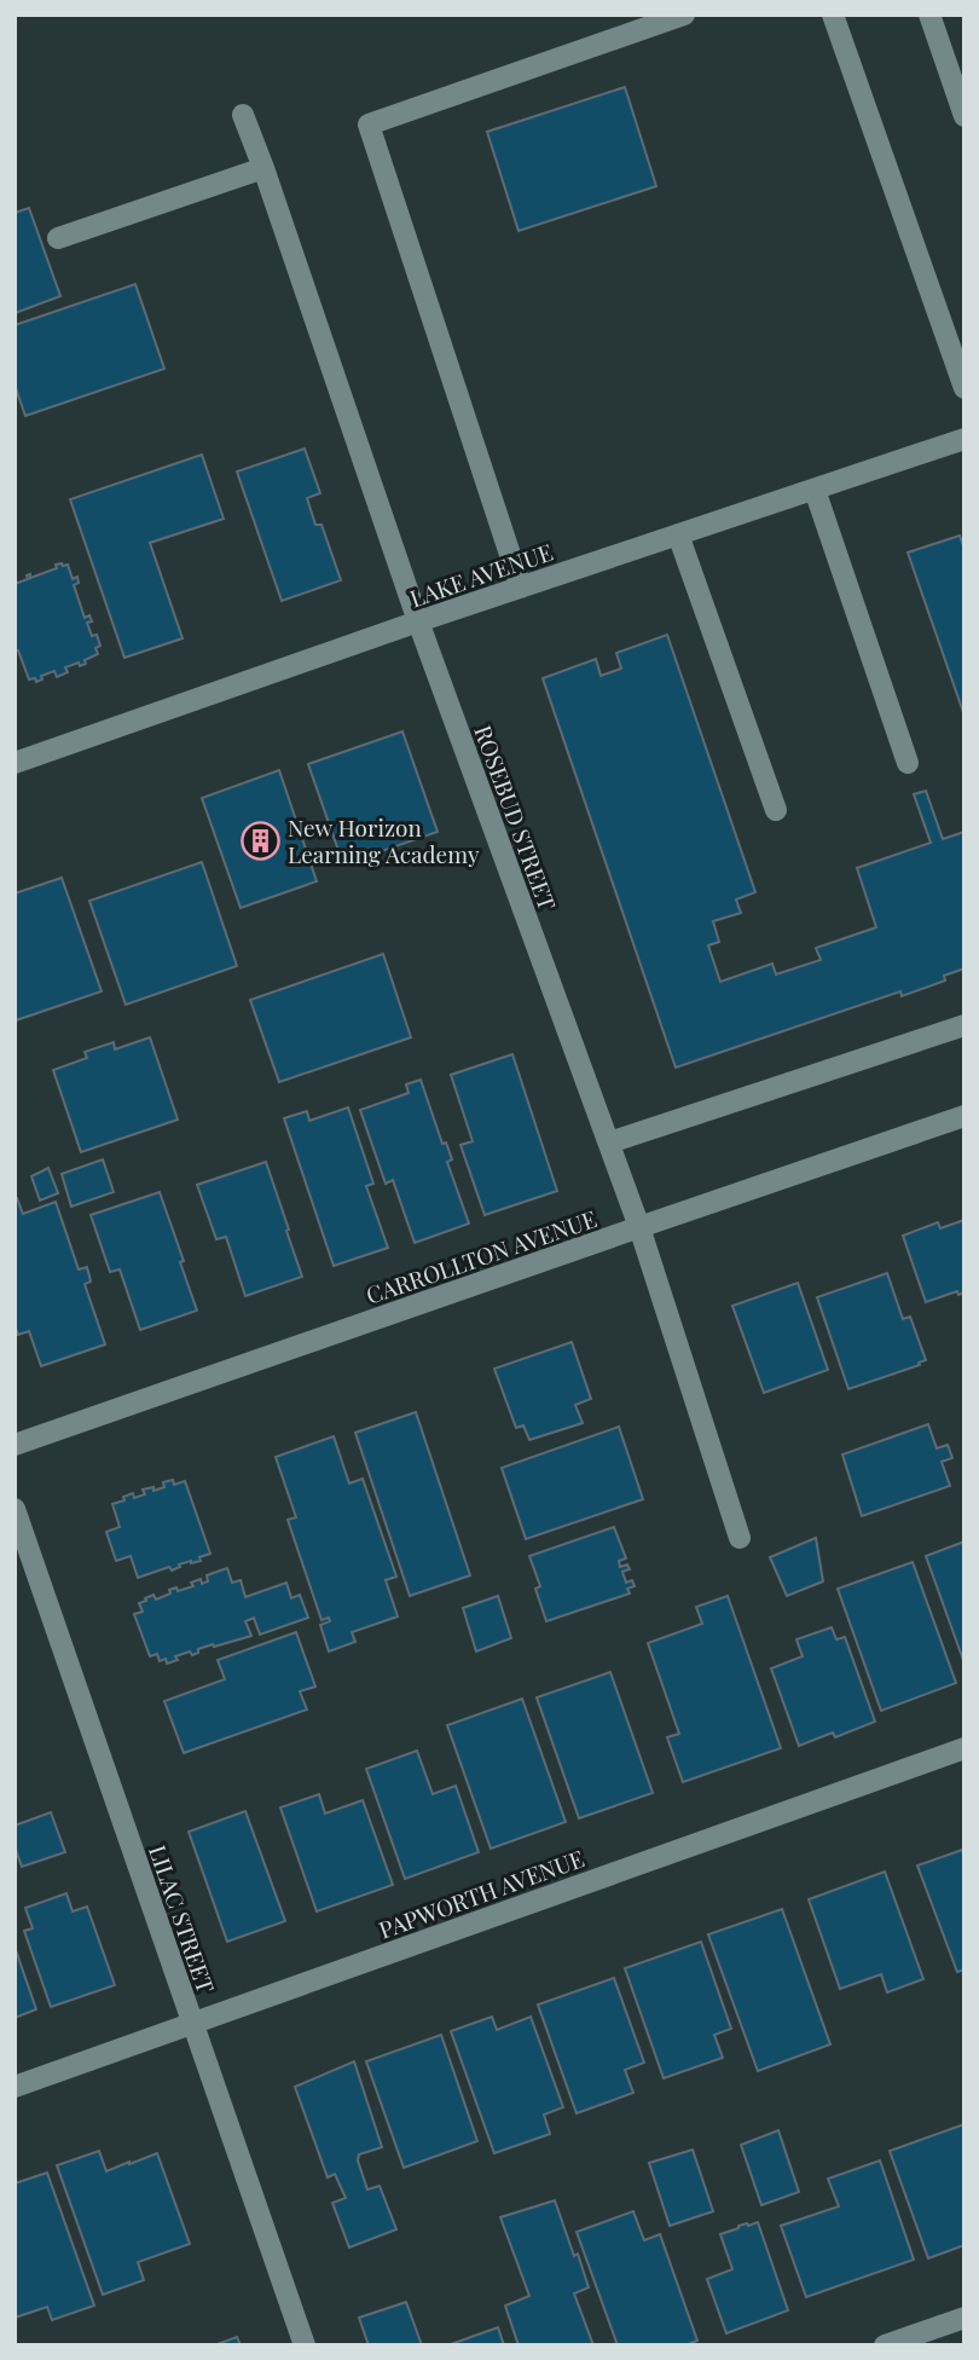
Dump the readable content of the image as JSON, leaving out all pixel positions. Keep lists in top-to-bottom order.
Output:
{
  "streets": {
    "street": [
      "LAKE AVENUE",
      "ROSEBUD STREET",
      "CARROLLTON AVENUE",
      "PAPWORTH AVENUE",
      "LILAC STREET"
    ]
  },
  "crossings": [
    ["LAKE AVENUE", "ROSEBUD STREET"],
    ["ROSEBUD STREET", "CARROLLTON AVENUE"],
    ["PAPWORTH AVENUE", "LILAC STREET"]
  ],
  "places": {
    "building": ["New Horizon Learning Academy"]
  }
}
